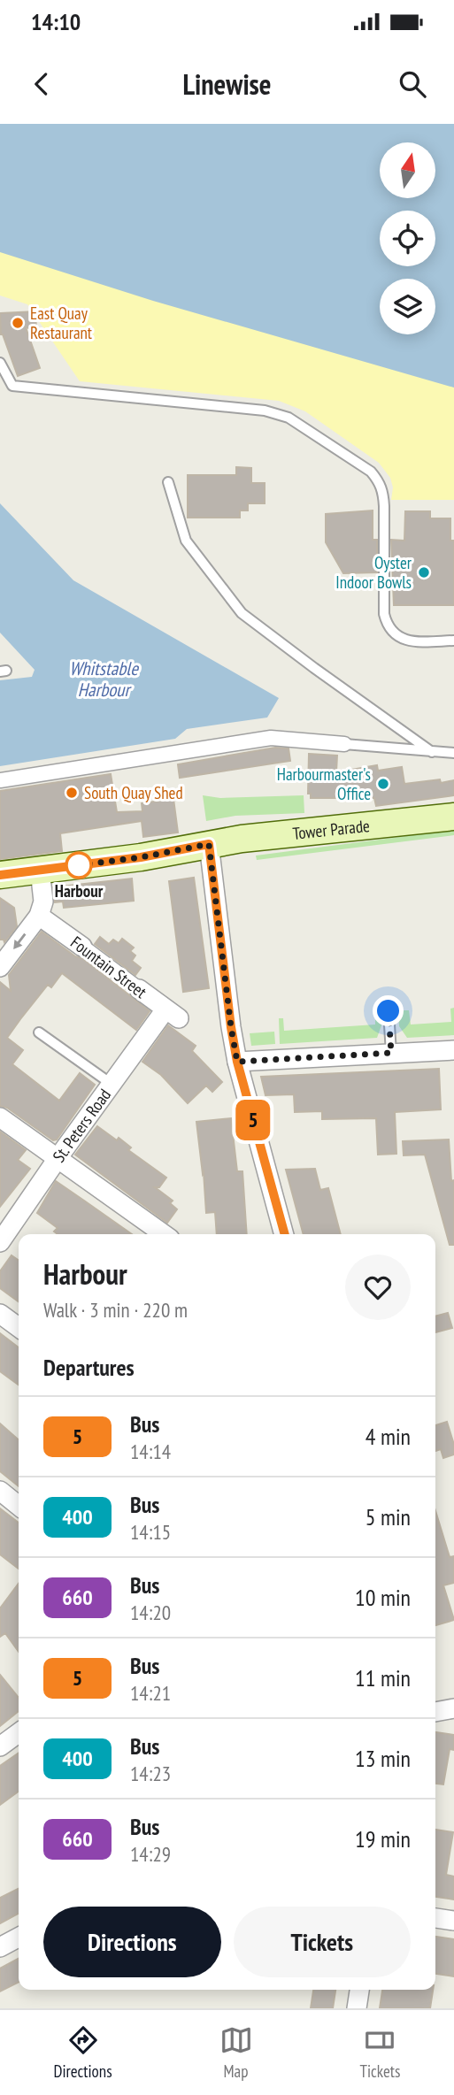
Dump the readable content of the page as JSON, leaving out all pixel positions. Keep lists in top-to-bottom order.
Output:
{
  "streets": {
    "main road": ["Tower Parade"],
    "street": ["Fountain Street", "St. Peters Road"]
  },
  "crossings": [
    ["Fountain Street", "St. Peters Road"]
  ],
  "water": ["Whitstable Harbour"],
  "places": [
    "East Quay Restaurant",
    "Oyster Indoor Bowls",
    "Harbourmaster's Office",
    "South Quay Shed",
    "Harbour"
  ],
  "lines": ["bus line 5"],
  "north": "top",
  "page": {
    "status": "14:10",
    "header": "Linewise",
    "on_map": "5",
    "heading": [
      ["Harbour", "Walk · 3 min · 220 m"],
      "Departures"
    ],
    "list": [
      {
        "mark": "5",
        "name": "Bus",
        "note": "14:14",
        "value": "4 min"
      },
      {
        "mark": "400",
        "name": "Bus",
        "note": "14:15",
        "value": "5 min"
      },
      {
        "mark": "660",
        "name": "Bus",
        "note": "14:20",
        "value": "10 min"
      },
      {
        "mark": "5",
        "name": "Bus",
        "note": "14:21",
        "value": "11 min"
      },
      {
        "mark": "400",
        "name": "Bus",
        "note": "14:23",
        "value": "13 min"
      },
      {
        "mark": "660",
        "name": "Bus",
        "note": "14:29",
        "value": "19 min"
      }
    ],
    "buttons": ["Directions", "Tickets"],
    "tabs": ["Directions", "Map", "Tickets"]
  }
}
